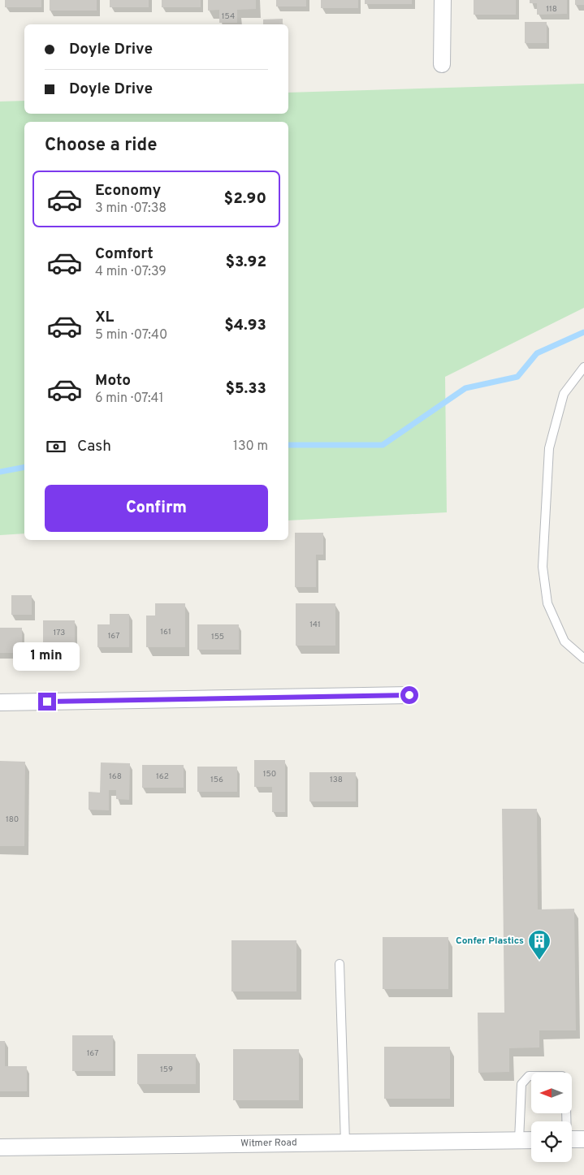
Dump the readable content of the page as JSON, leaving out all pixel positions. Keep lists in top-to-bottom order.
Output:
{
  "streets": {
    "street": ["Witmer Road"]
  },
  "places": {
    "building": ["Confer Plastics"]
  },
  "house_numbers": [
    "118",
    "154",
    "141",
    "161",
    "173",
    "167",
    "155",
    "150",
    "168",
    "162",
    "156",
    "138",
    "180",
    "167",
    "159"
  ],
  "north": "left",
  "page": {
    "banner": ["Doyle Drive", "Doyle Drive"],
    "heading": "Choose a ride",
    "list": [
      {
        "name": "Economy",
        "note": "3 min · 07:38",
        "value": "$2.90"
      },
      {
        "name": "Comfort",
        "note": "4 min · 07:39",
        "value": "$3.92"
      },
      {
        "name": "XL",
        "note": "5 min · 07:40",
        "value": "$4.93"
      },
      {
        "name": "Moto",
        "note": "6 min · 07:41",
        "value": "$5.33"
      }
    ],
    "pay": ["Cash", "130 m"],
    "buttons": "Confirm",
    "bubble": "1 min"
  }
}
